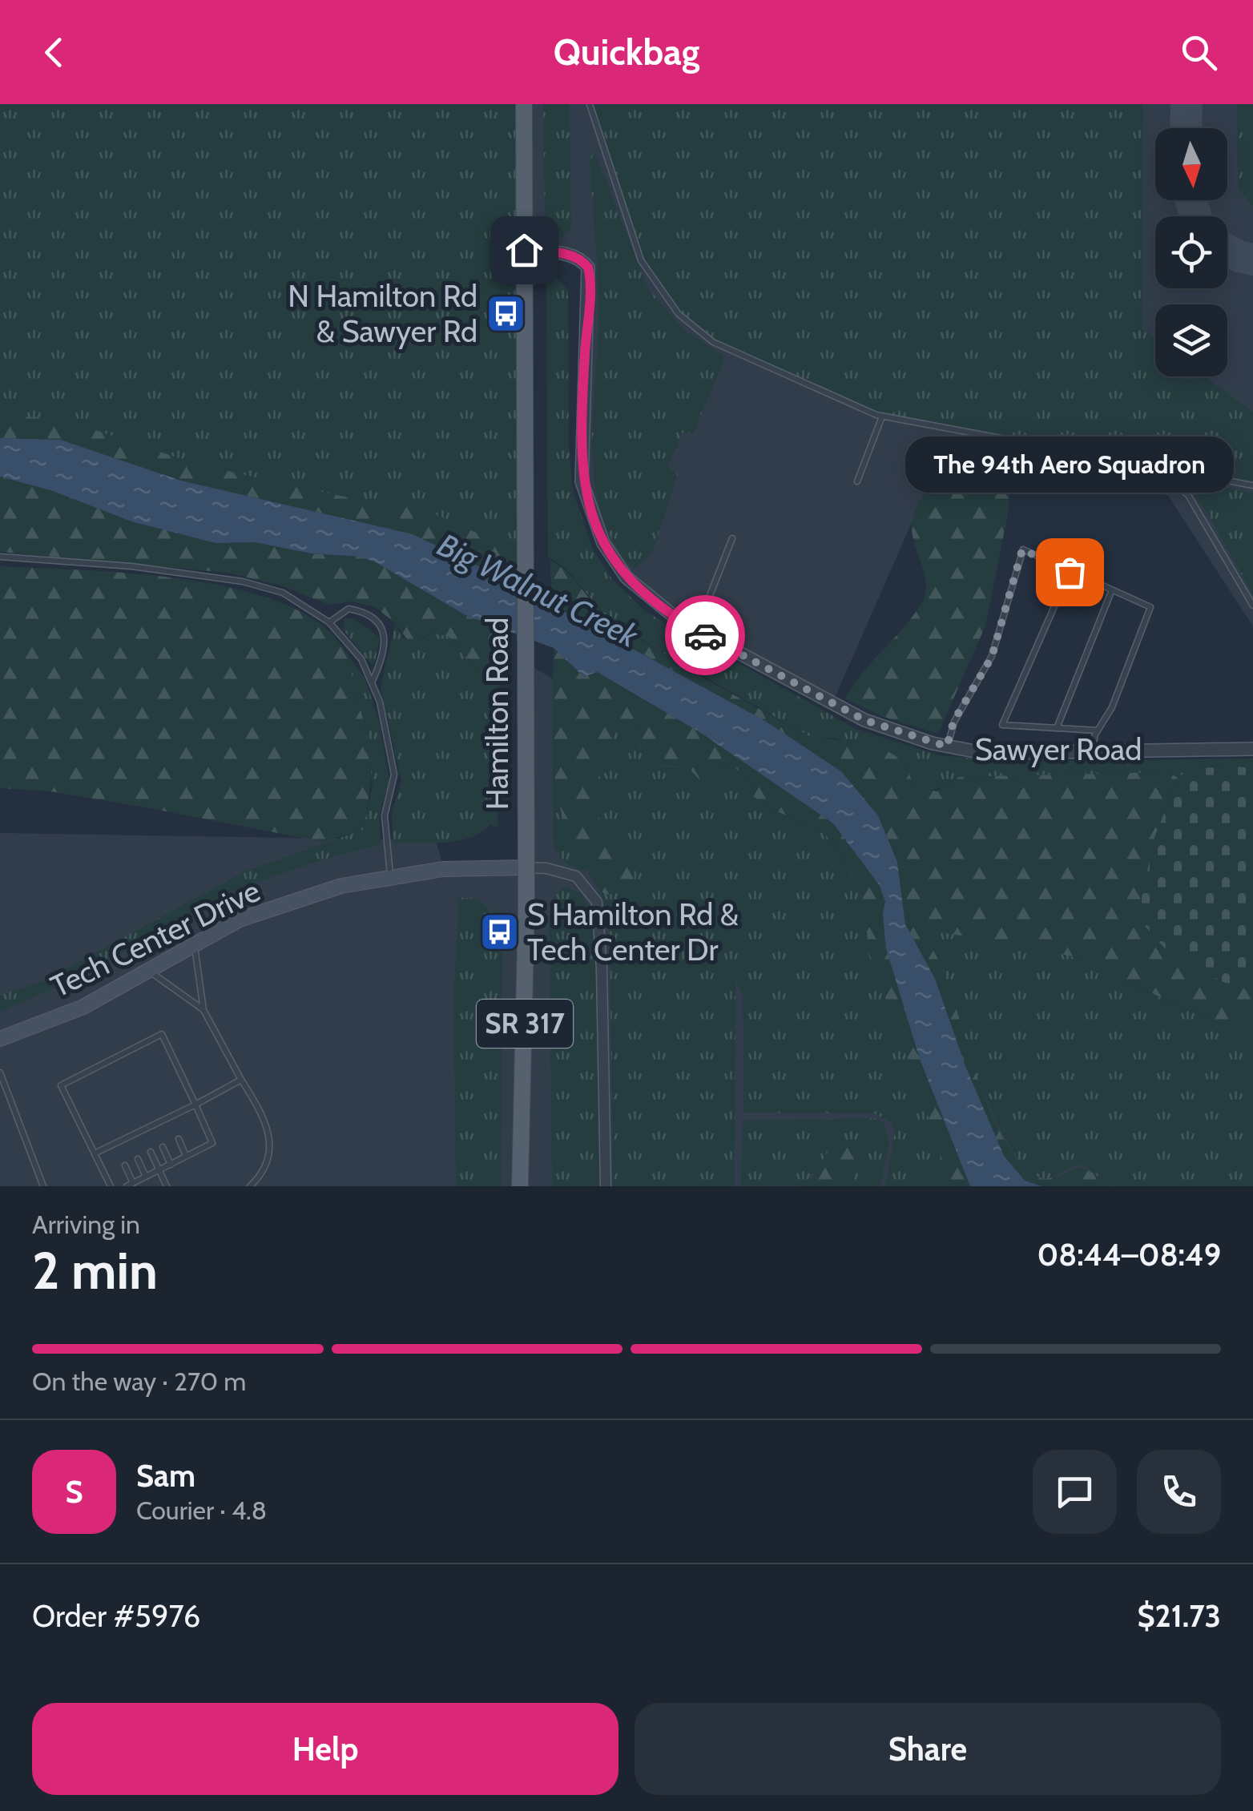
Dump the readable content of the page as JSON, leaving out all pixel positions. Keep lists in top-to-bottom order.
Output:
{
  "streets": {
    "main road": ["Hamilton Road", "Tech Center Drive", "SR 317"],
    "street": ["Sawyer Road"]
  },
  "crossings": [
    ["Hamilton Road", "Sawyer Road"],
    ["Hamilton Road", "Tech Center Drive"]
  ],
  "water": ["Big Walnut Creek"],
  "places": {
    "bus stop": ["N Hamilton Rd & Sawyer Rd", "S Hamilton Rd & Tech Center Dr"],
    "other": ["The 94th Aero Squadron"]
  },
  "north": "bottom",
  "page": {
    "header": "Quickbag",
    "bubble": "The 94th Aero Squadron",
    "heading": ["2 min", "Arriving in", "08:44–08:49"],
    "panel": [
      "Sam",
      "Courier · 4.8",
      "Order #5976",
      "$21.73"
    ],
    "bar": "On the way · 270 m",
    "round": "S",
    "buttons": ["Help", "Share"]
  }
}
